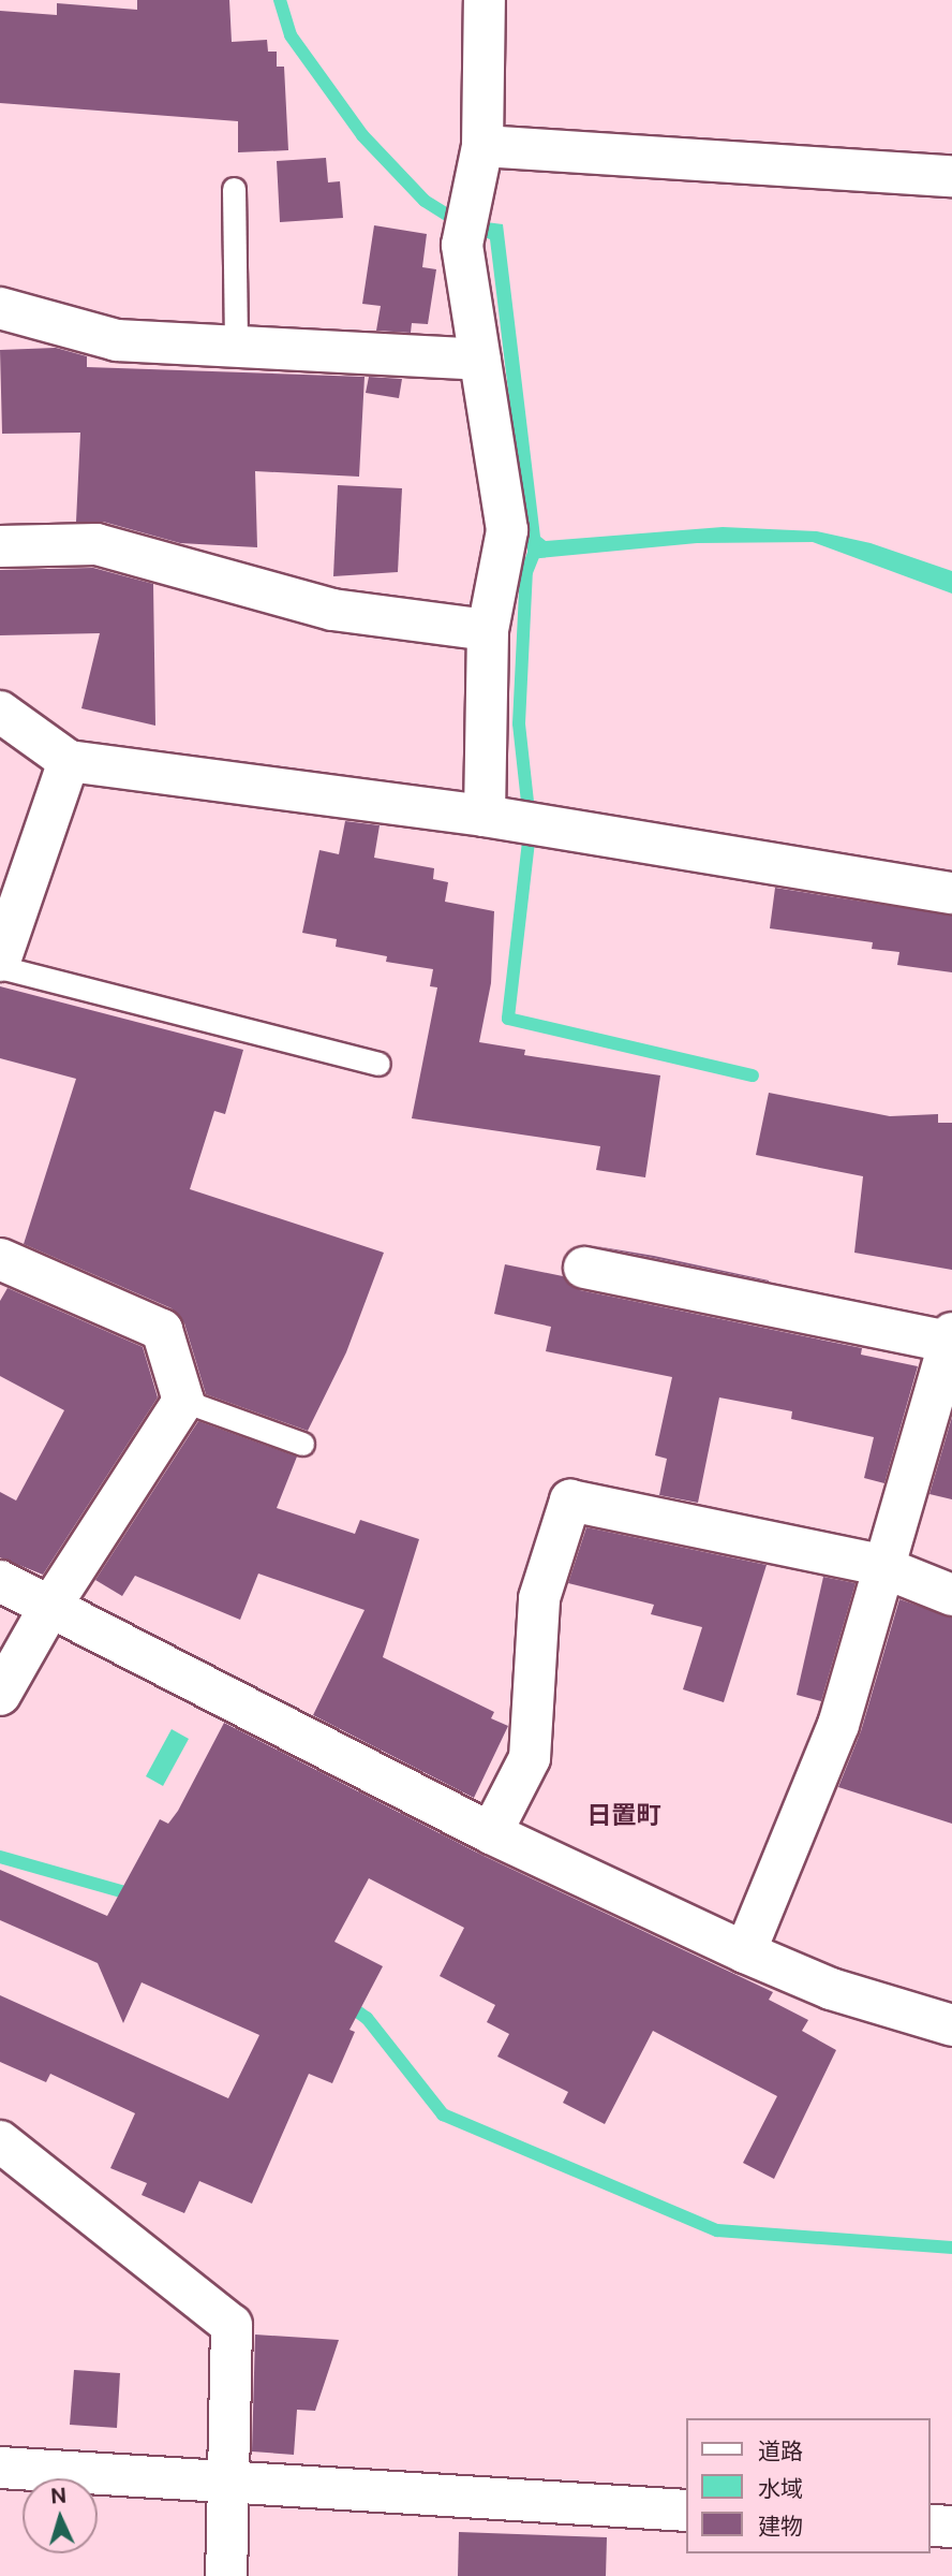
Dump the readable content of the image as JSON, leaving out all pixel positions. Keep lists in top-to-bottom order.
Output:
{
  "districts": ["日置町"],
  "legend": ["道路", "水域", "建物"],
  "north": "top"
}
